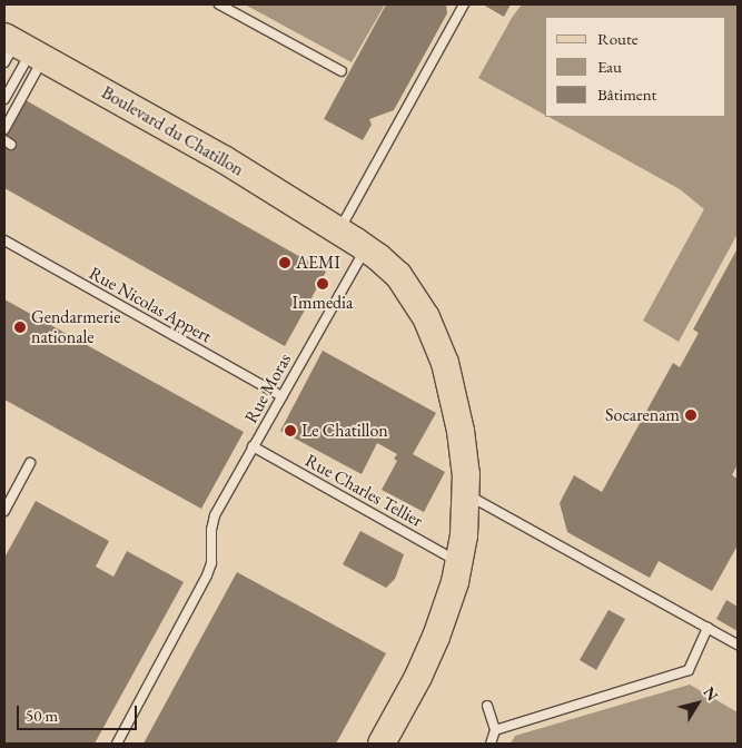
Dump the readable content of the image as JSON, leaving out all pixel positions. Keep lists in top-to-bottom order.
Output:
{
  "streets": {
    "main road": ["Boulevard du Chatillon"],
    "lane": ["Rue Nicolas Appert", "Rue Moras", "Rue Charles Tellier"]
  },
  "crossings": [
    ["Boulevard du Chatillon", "Rue Moras"],
    ["Boulevard du Chatillon", "Rue Charles Tellier"],
    ["Rue Nicolas Appert", "Rue Moras"],
    ["Rue Moras", "Rue Charles Tellier"]
  ],
  "places": [
    "AEMI",
    "Immedia",
    "Gendarmerie nationale",
    "Socarenam",
    "Le Chatillon"
  ],
  "legend": ["Route", "Eau", "Bâtiment"],
  "scale_bar": "50 m",
  "north": "top right"
}
